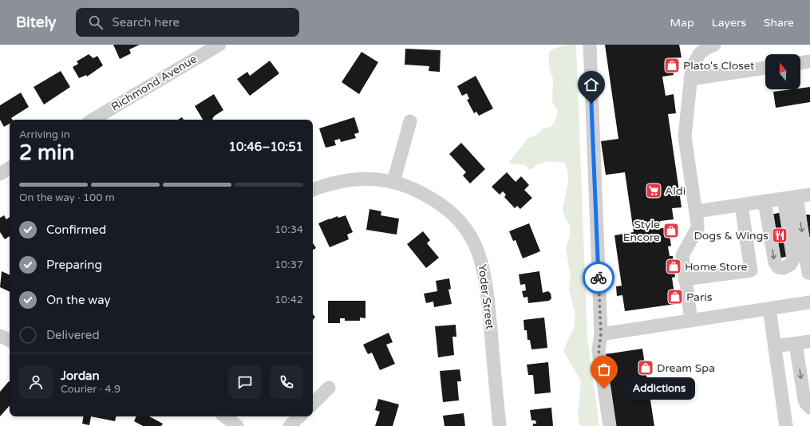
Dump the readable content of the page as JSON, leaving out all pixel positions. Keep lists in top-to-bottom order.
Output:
{
  "streets": {
    "street": ["Richmond Avenue", "Yoder Street"]
  },
  "places": {
    "shop": [
      "Plato's Closet",
      "Style Encore",
      "Home Store",
      "Paris",
      "Dream Spa"
    ],
    "supermarket": ["Aldi"],
    "restaurant": ["Dogs & Wings"],
    "other": ["Addictions"]
  },
  "north": "top",
  "page": {
    "header": "Bitely",
    "search": "Search here",
    "nav": ["Map", "Layers", "Share"],
    "heading": ["2 min", "Arriving in", "10:46–10:51"],
    "panel": ["Jordan", "Courier · 4.9"],
    "bar": "On the way · 100 m",
    "list": [
      ["Confirmed", "10:34"],
      ["Preparing", "10:37"],
      ["On the way", "10:42"],
      "Delivered"
    ],
    "bubble": "Addictions"
  }
}
